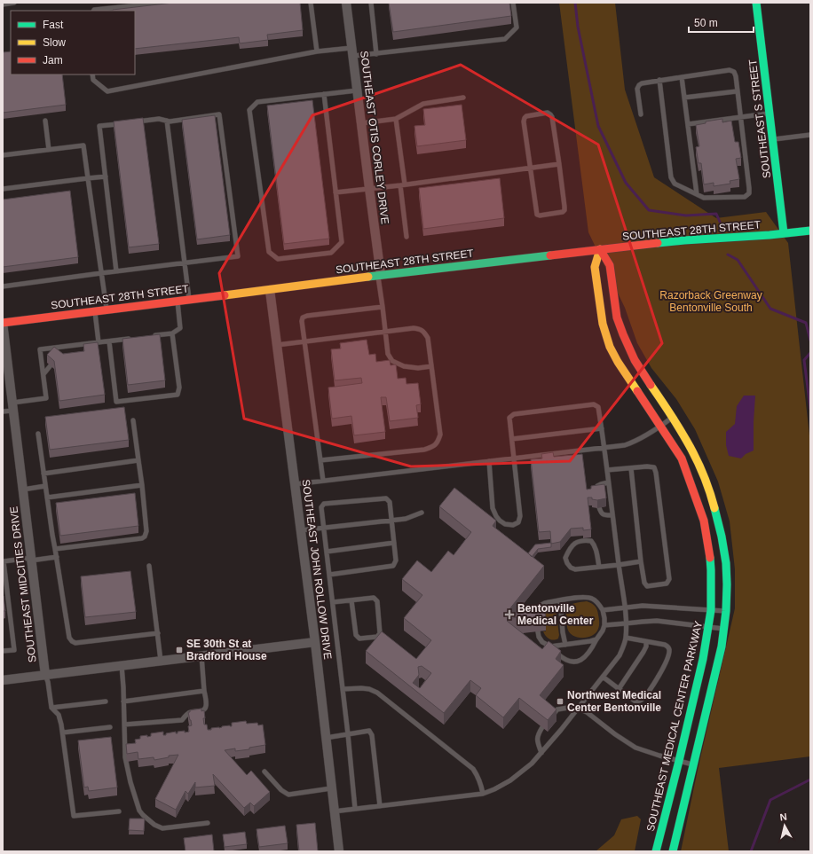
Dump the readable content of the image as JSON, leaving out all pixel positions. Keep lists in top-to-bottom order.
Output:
{
  "streets": {
    "main road": ["SOUTHEAST S STREET", "SOUTHEAST 28TH STREET", "SOUTHEAST MEDICAL CENTER PARKWAY"],
    "street": ["SOUTHEAST OTIS CORLEY DRIVE", "SOUTHEAST JOHN ROLLOW DRIVE", "SOUTHEAST MIDCITIES DRIVE"]
  },
  "crossings": [
    ["SOUTHEAST S STREET", "SOUTHEAST 28TH STREET"],
    ["SOUTHEAST OTIS CORLEY DRIVE", "SOUTHEAST 28TH STREET"],
    ["SOUTHEAST 28TH STREET", "SOUTHEAST JOHN ROLLOW DRIVE"],
    ["SOUTHEAST 28TH STREET", "SOUTHEAST MIDCITIES DRIVE"],
    ["SOUTHEAST 28TH STREET", "SOUTHEAST MEDICAL CENTER PARKWAY"]
  ],
  "parks": ["Razorback Greenway Bentonville South"],
  "places": {
    "health": ["Bentonville Medical Center"],
    "transit": ["SE 30th St at Bradford House", "Northwest Medical Center Bentonville"]
  },
  "legend": ["Fast", "Slow", "Jam"],
  "scale_bar": "50 m",
  "north": "top"
}
